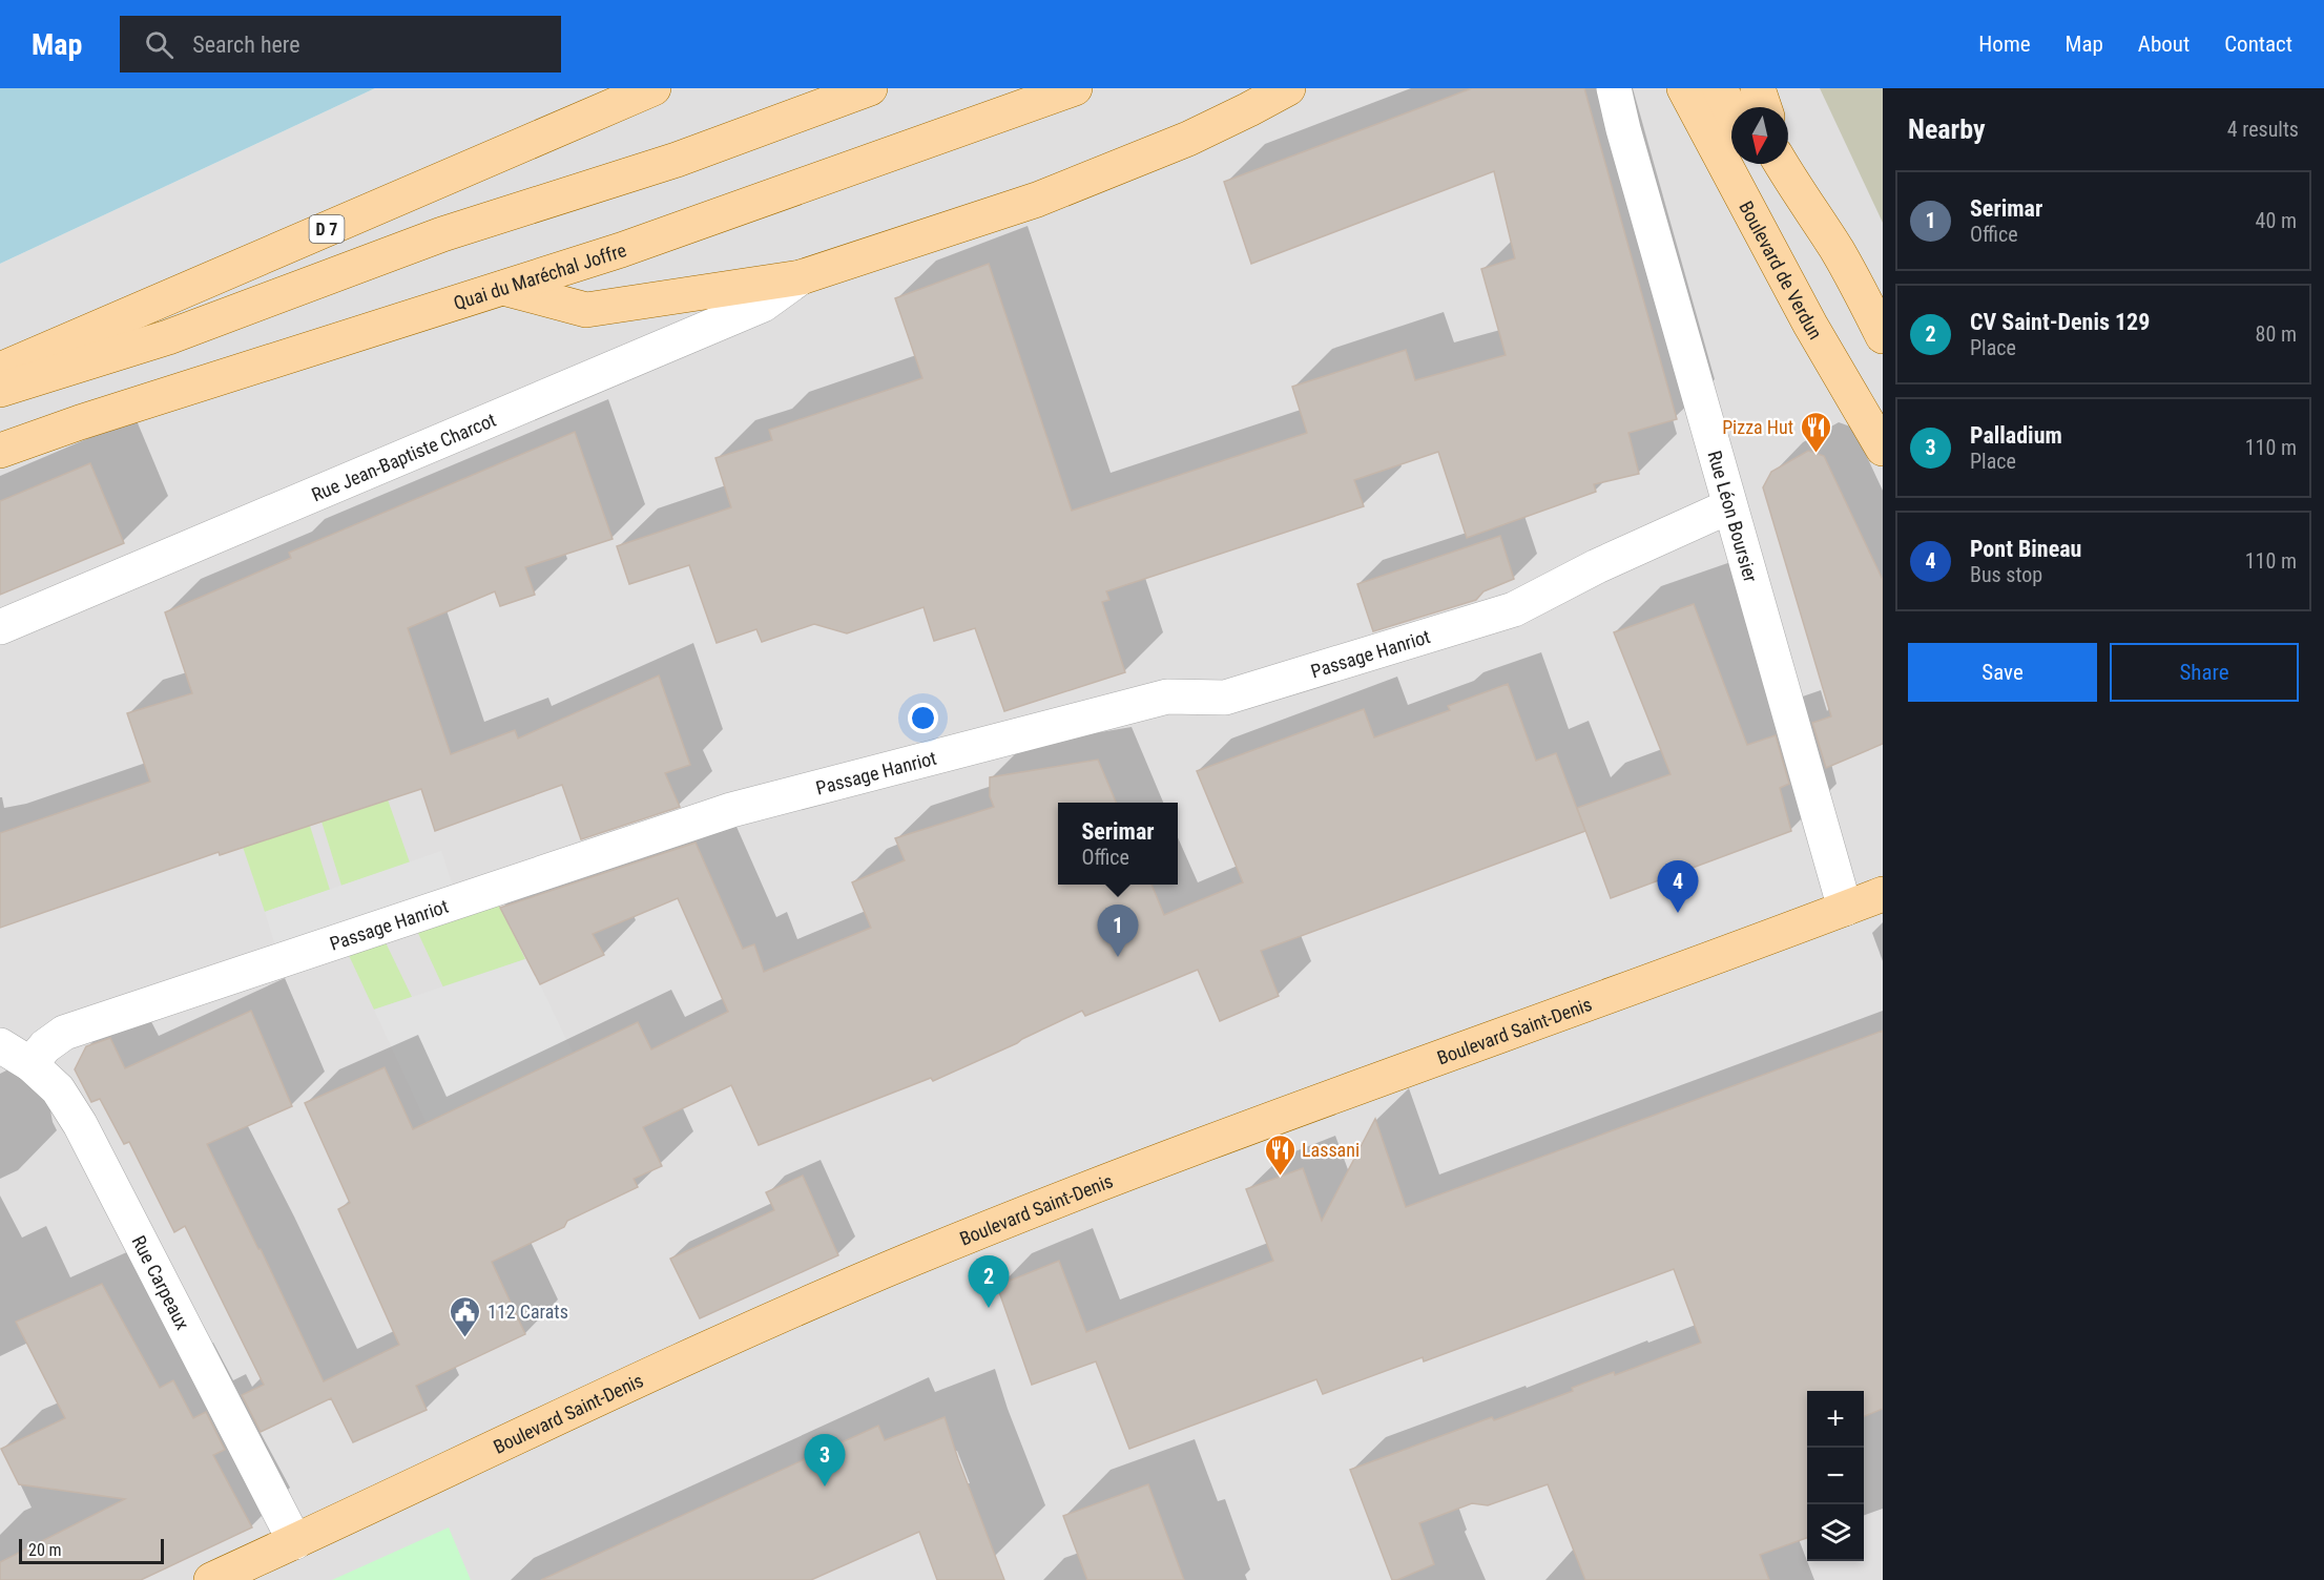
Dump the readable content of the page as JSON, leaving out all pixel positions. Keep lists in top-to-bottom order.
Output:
{
  "streets": {
    "main road": [
      "D 7",
      "Boulevard de Verdun",
      "Quai du Maréchal Joffre",
      "Boulevard Saint-Denis"
    ],
    "street": [
      "Rue Jean-Baptiste Charcot",
      "Rue Léon Boursier",
      "Passage Hanriot",
      "Rue Carpeaux"
    ]
  },
  "crossings": [
    ["Rue Léon Boursier", "Passage Hanriot"],
    ["Rue Léon Boursier", "Boulevard Saint-Denis"],
    ["Passage Hanriot", "Rue Carpeaux"],
    ["Boulevard Saint-Denis", "Rue Carpeaux"]
  ],
  "places": {
    "restaurant": ["Pizza Hut", "Lassani"],
    "public building": ["112 Carats"]
  },
  "scale_bar": "20 m",
  "north": "bottom",
  "page": {
    "header": "Map",
    "search": "Search here",
    "nav": [
      "Home",
      "Map",
      "About",
      "Contact"
    ],
    "heading": ["Nearby", "4 results"],
    "list": [
      {
        "mark": "1",
        "name": "Serimar",
        "note": "Office",
        "value": "40 m"
      },
      {
        "mark": "2",
        "name": "CV Saint-Denis 129",
        "note": "Place",
        "value": "80 m"
      },
      {
        "mark": "3",
        "name": "Palladium",
        "note": "Place",
        "value": "110 m"
      },
      {
        "mark": "4",
        "name": "Pont Bineau",
        "note": "Bus stop",
        "value": "110 m"
      }
    ],
    "buttons": ["Save", "Share"],
    "popup": ["Serimar", "Office"],
    "pins": [
      "4",
      "1",
      "2",
      "3"
    ],
    "map_buttons": ["+", "−"],
    "scale": "20 m"
  }
}
